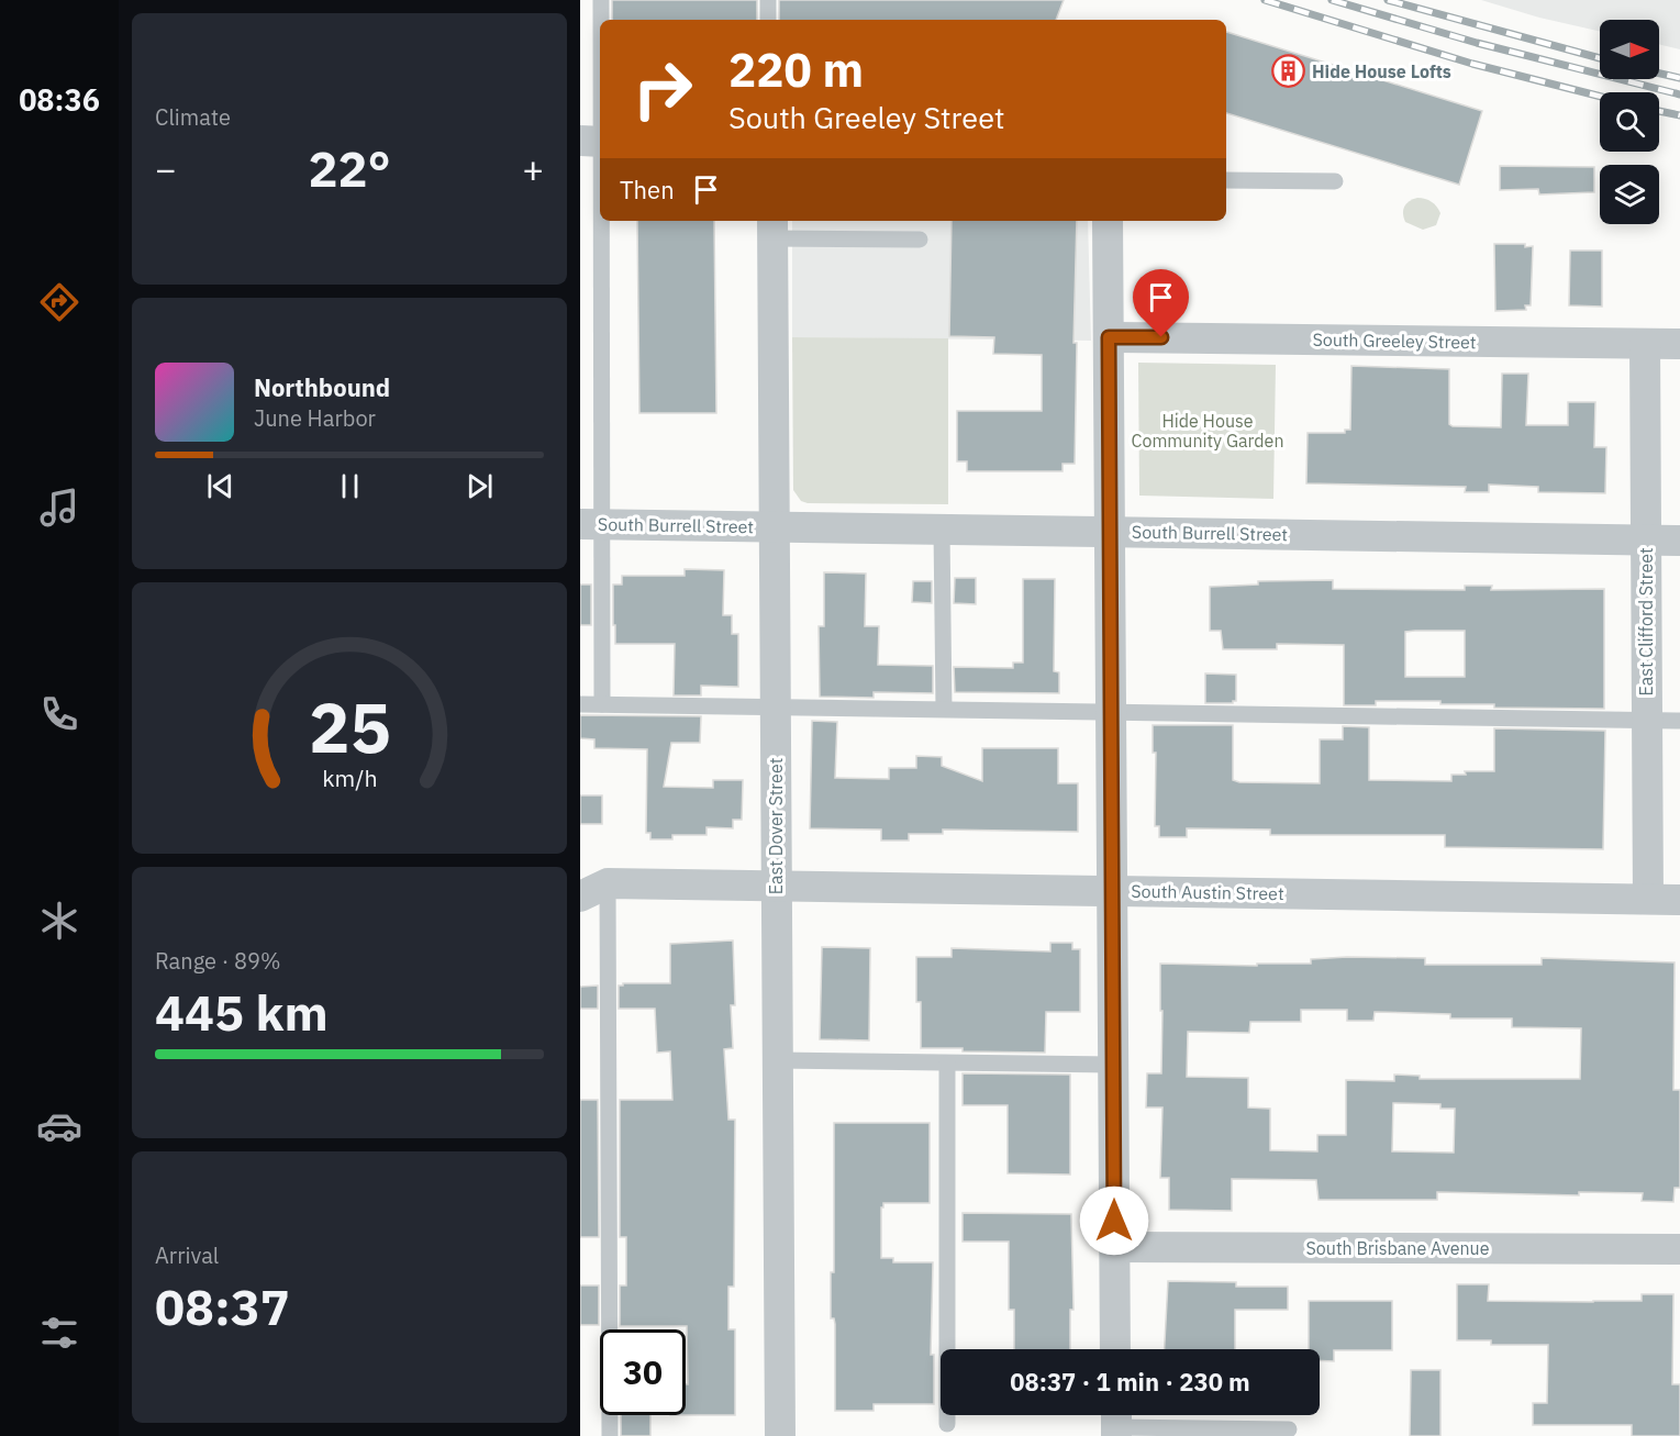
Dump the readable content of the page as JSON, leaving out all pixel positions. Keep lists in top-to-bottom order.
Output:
{
  "streets": {
    "street": [
      "South Greeley Street",
      "South Burrell Street",
      "East Clifford Street",
      "East Dover Street",
      "South Austin Street",
      "South Brisbane Avenue"
    ]
  },
  "crossings": [
    ["South Greeley Street", "East Clifford Street"],
    ["South Burrell Street", "East Clifford Street"],
    ["South Burrell Street", "East Dover Street"],
    ["East Clifford Street", "South Austin Street"],
    ["East Dover Street", "South Austin Street"]
  ],
  "parks": ["Hide House Community Garden"],
  "places": {
    "building": ["Hide House Lofts"]
  },
  "north": "right",
  "page": {
    "tabs": "08:36",
    "tile": [
      "Climate",
      ["Range · 89%", "445 km"],
      ["Arrival", "08:37"]
    ],
    "turn": ["220 m", "South Greeley Street"],
    "heat": ["−", "22°", "+"],
    "then": "Then",
    "song": ["Northbound", "June Harbor"],
    "limit": "30",
    "trip": "08:37 · 1 min · 230 m",
    "gauge": ["25", "km/h"]
  }
}
